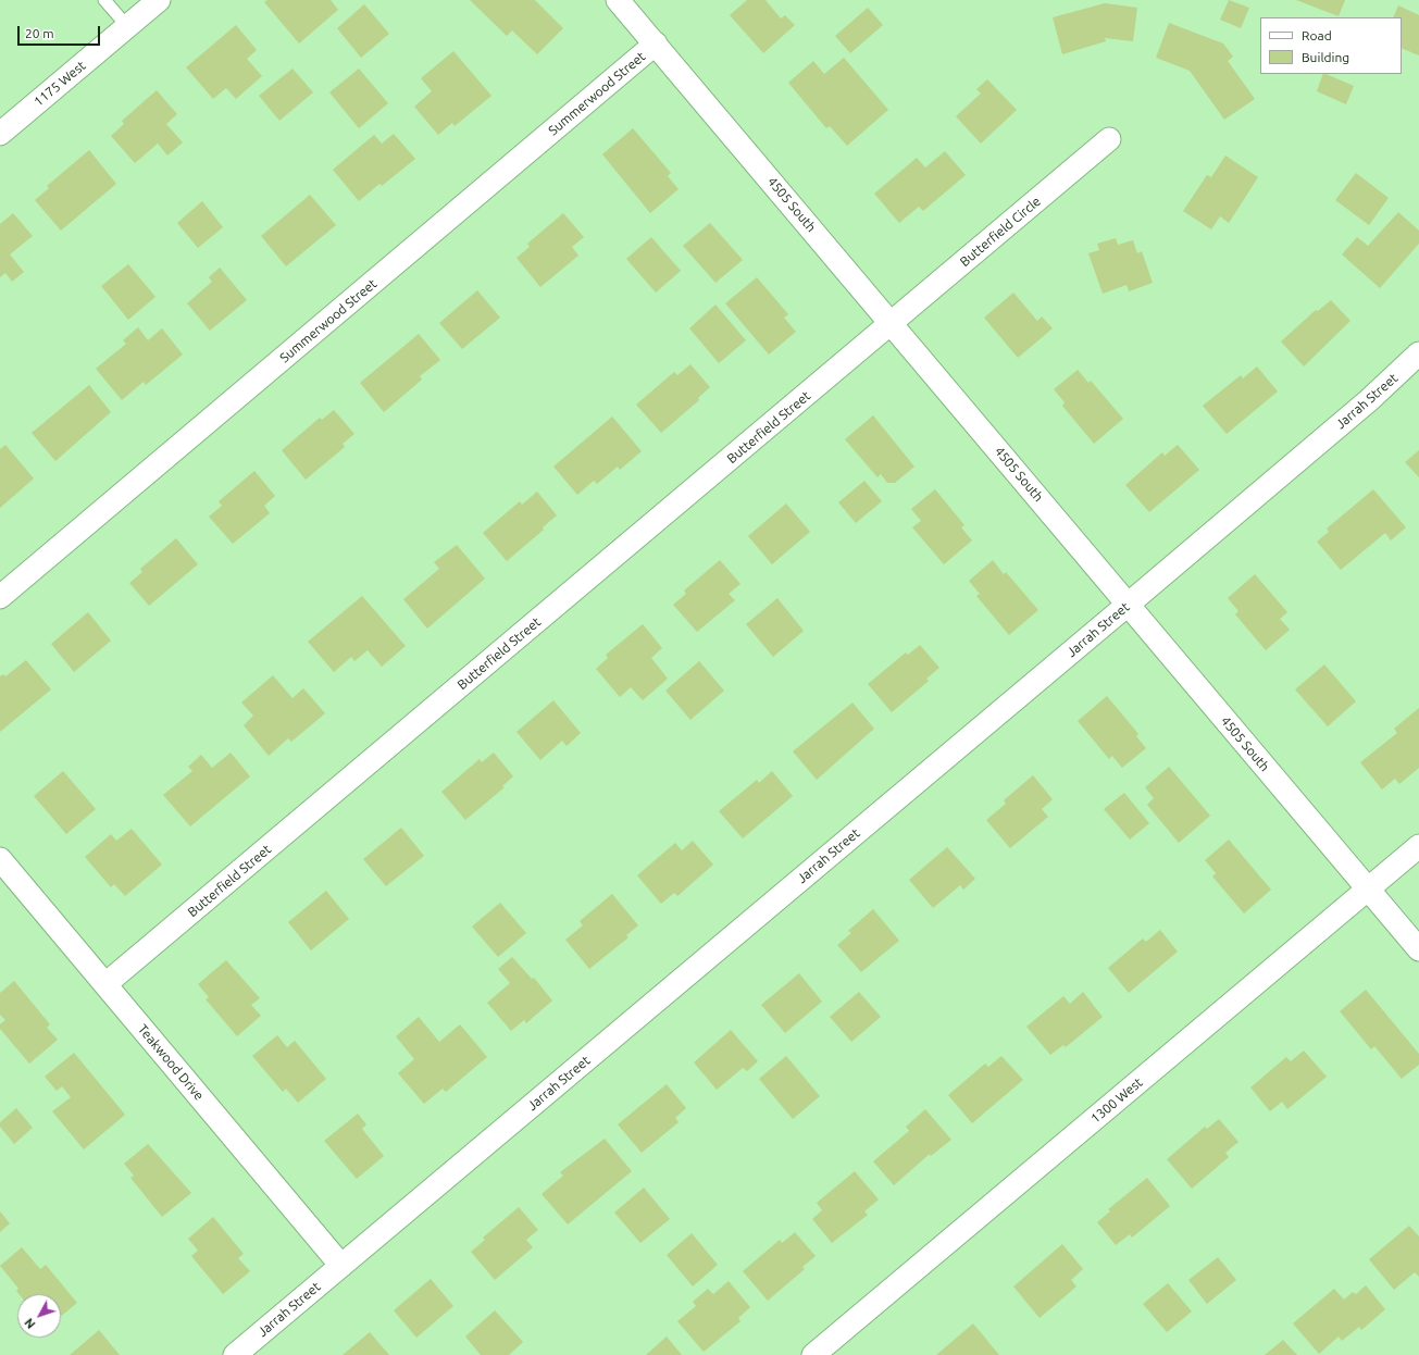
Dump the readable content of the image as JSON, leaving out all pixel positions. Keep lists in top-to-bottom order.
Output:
{
  "streets": {
    "street": [
      "1175 West",
      "Summerwood Street",
      "4505 South",
      "Butterfield Circle",
      "Jarrah Street",
      "Butterfield Street",
      "Teakwood Drive",
      "1300 West"
    ]
  },
  "crossings": [
    ["Summerwood Street", "4505 South"],
    ["4505 South", "Butterfield Circle"],
    ["4505 South", "Jarrah Street"],
    ["4505 South", "Butterfield Street"],
    ["4505 South", "1300 West"],
    ["Butterfield Circle", "Butterfield Street"],
    ["Jarrah Street", "Teakwood Drive"],
    ["Butterfield Street", "Teakwood Drive"]
  ],
  "legend": ["Road", "Building"],
  "scale_bar": "20 m",
  "north": "bottom left"
}
